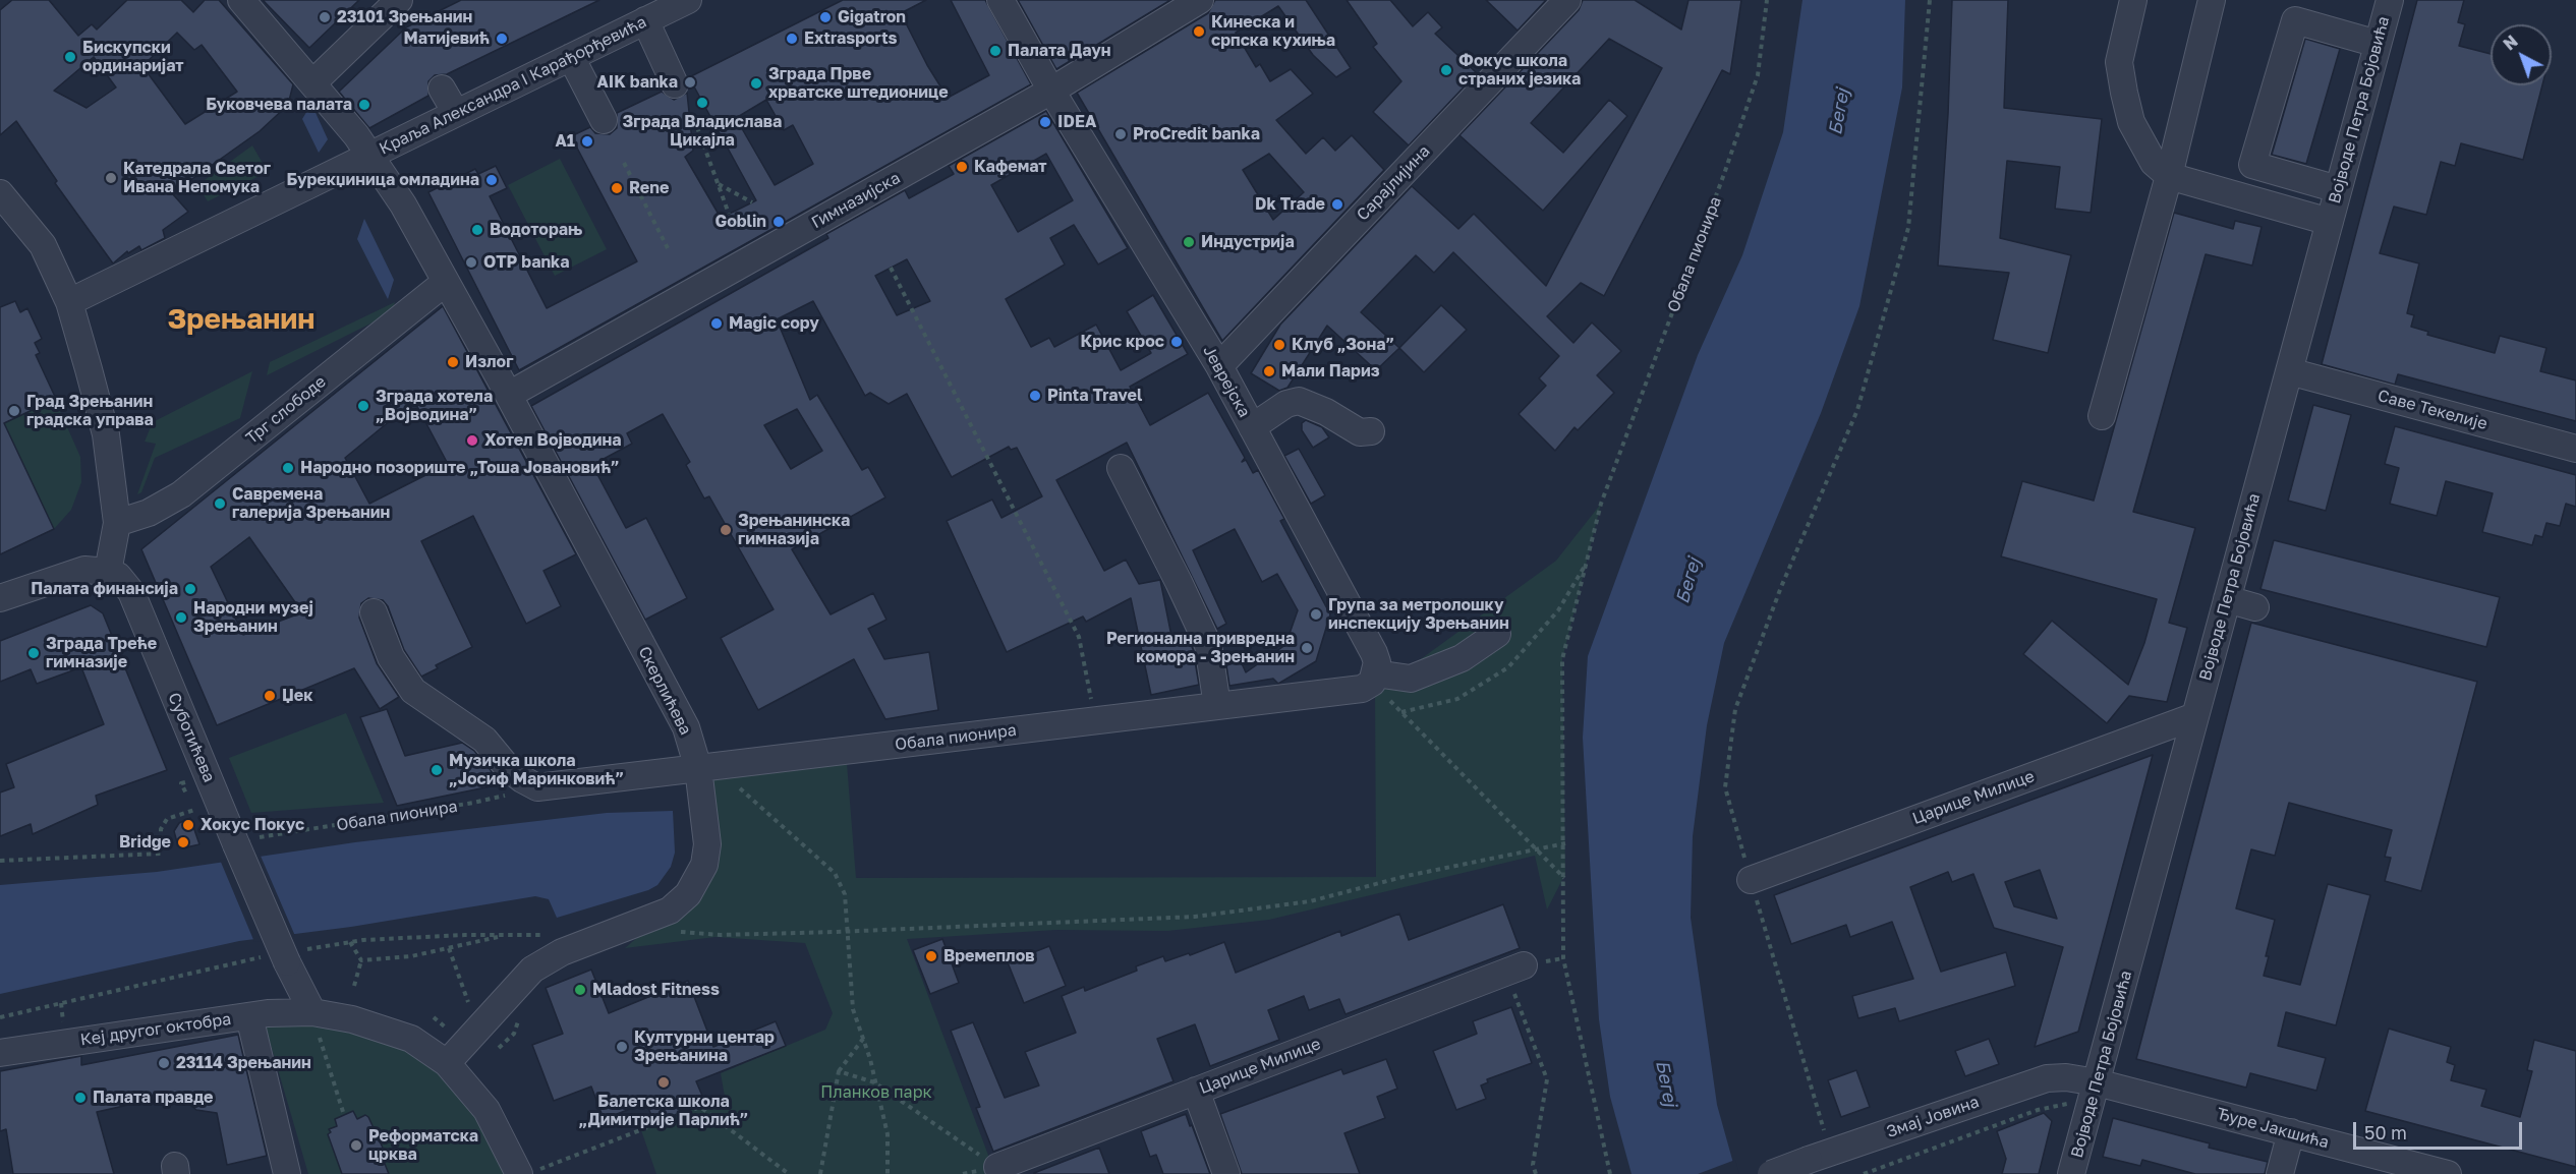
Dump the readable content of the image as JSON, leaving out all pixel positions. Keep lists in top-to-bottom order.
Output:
{
  "streets": {
    "street": [
      "Краља Александра I Карађорђевића",
      "Војводе Петра Бојовића",
      "Сарајлијина",
      "Гимназијска",
      "Обала пионира",
      "Јеврејска",
      "Трг слободе",
      "Саве Текелије",
      "Скерлићева",
      "Суботићева",
      "Царице Милице",
      "Кеј другог октобра",
      "Змај Јовина",
      "Ђуре Јакшића"
    ]
  },
  "crossings": [
    ["Војводе Петра Бојовића", "Саве Текелије"],
    ["Војводе Петра Бојовића", "Царице Милице"],
    ["Војводе Петра Бојовића", "Змај Јовина"],
    ["Војводе Петра Бојовића", "Ђуре Јакшића"],
    ["Сарајлијина", "Јеврејска"],
    ["Гимназијска", "Јеврејска"],
    ["Гимназијска", "Скерлићева"],
    ["Обала пионира", "Јеврејска"],
    ["Обала пионира", "Скерлићева"],
    ["Обала пионира", "Суботићева"],
    ["Скерлићева", "Кеј другог октобра"],
    ["Суботићева", "Кеј другог октобра"],
    ["Змај Јовина", "Ђуре Јакшића"]
  ],
  "districts": ["Зрењанин"],
  "water": ["Бегеј"],
  "parks": ["Планков парк"],
  "places": [
    "23101 Зрењанин",
    "Gigatron",
    "Кинеска и српска кухиња",
    "Матијевић",
    "Extrasports",
    "Палата Даун",
    "Бискупски ординаријат",
    "Фокус школа страних језика",
    "AIK banka",
    "Зграда Прве хрватске штедионице",
    "Зграда Владислава Цикајла",
    "Буковчева палата",
    "IDEA",
    "ProCredit banka",
    "A1",
    "Кафемат",
    "Катедрала Светог Ивана Непомука",
    "Бурекџиница омладина",
    "Rene",
    "Dk Trade",
    "Goblin",
    "Водоторањ",
    "Индустрија",
    "OTP banka",
    "Magic copy",
    "Крис крос",
    "Клуб „Зона”",
    "Излог",
    "Мали Париз",
    "Pinta Travel",
    "Зграда хотела „Војводина”",
    "Град Зрењанин градска управа",
    "Хотел Војводина",
    "Народно позориште „Тоша Јовановић”",
    "Савремена галерија Зрењанин",
    "Зрењанинска гимназија",
    "Палата финансија",
    "Група за метролошку инспекцију Зрењанин",
    "Народни музеј Зрењанин",
    "Регионална привредна комора - Зрењанин",
    "Зграда Треће гимназије",
    "Џек",
    "Музичка школа „Јосиф Маринковић”",
    "Хокус Покус",
    "Bridge",
    "Времеплов",
    "Mladost Fitness",
    "Културни центар Зрењанина",
    "23114 Зрењанин",
    "Балетска школа „Димитрије Парлић”",
    "Палата правде",
    "Реформатска црква"
  ],
  "scale_bar": "50 m",
  "north": "top left"
}
